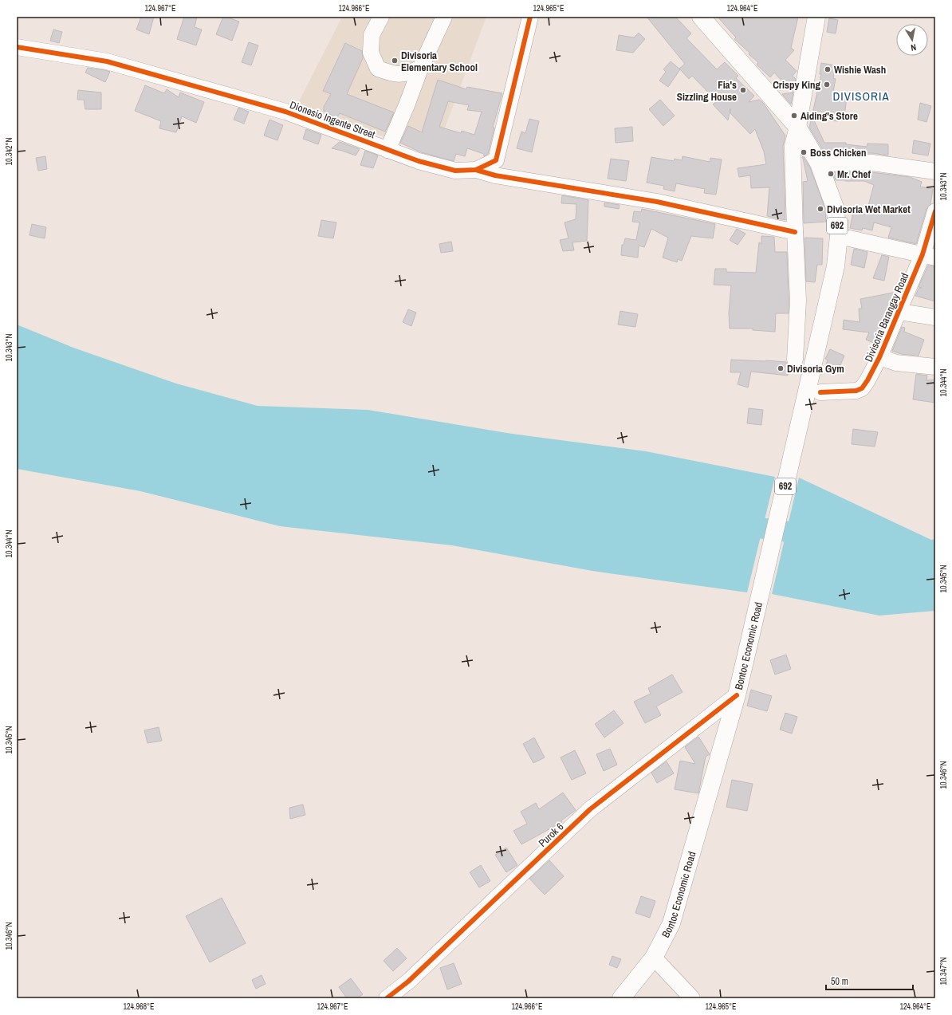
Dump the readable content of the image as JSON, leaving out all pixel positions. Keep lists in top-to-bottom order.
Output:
{
  "streets": {
    "main road": ["692", "Bontoc Economic Road"],
    "street": ["Dionesio Ingente Street", "Divisoria Barangay Road", "Purok 6"]
  },
  "crossings": [
    ["692", "Bontoc Economic Road"],
    ["Bontoc Economic Road", "Purok 6"]
  ],
  "districts": ["DIVISORIA"],
  "places": [
    "Divisoria Elementary School",
    "Wishie Wash",
    "Crispy King",
    "Fia's Sizzling House",
    "Aiding's Store",
    "Boss Chicken",
    "Mr. Chef",
    "Divisoria Wet Market",
    "Divisoria Gym"
  ],
  "scale_bar": "50 m",
  "north": "bottom",
  "coordinates": [
    "124.967°E",
    "124.966°E",
    "124.965°E",
    "124.964°E",
    "10.342°N",
    "10.343°N",
    "10.344°N",
    "10.345°N",
    "10.346°N",
    "10.347°N",
    "124.968°E"
  ]
}
